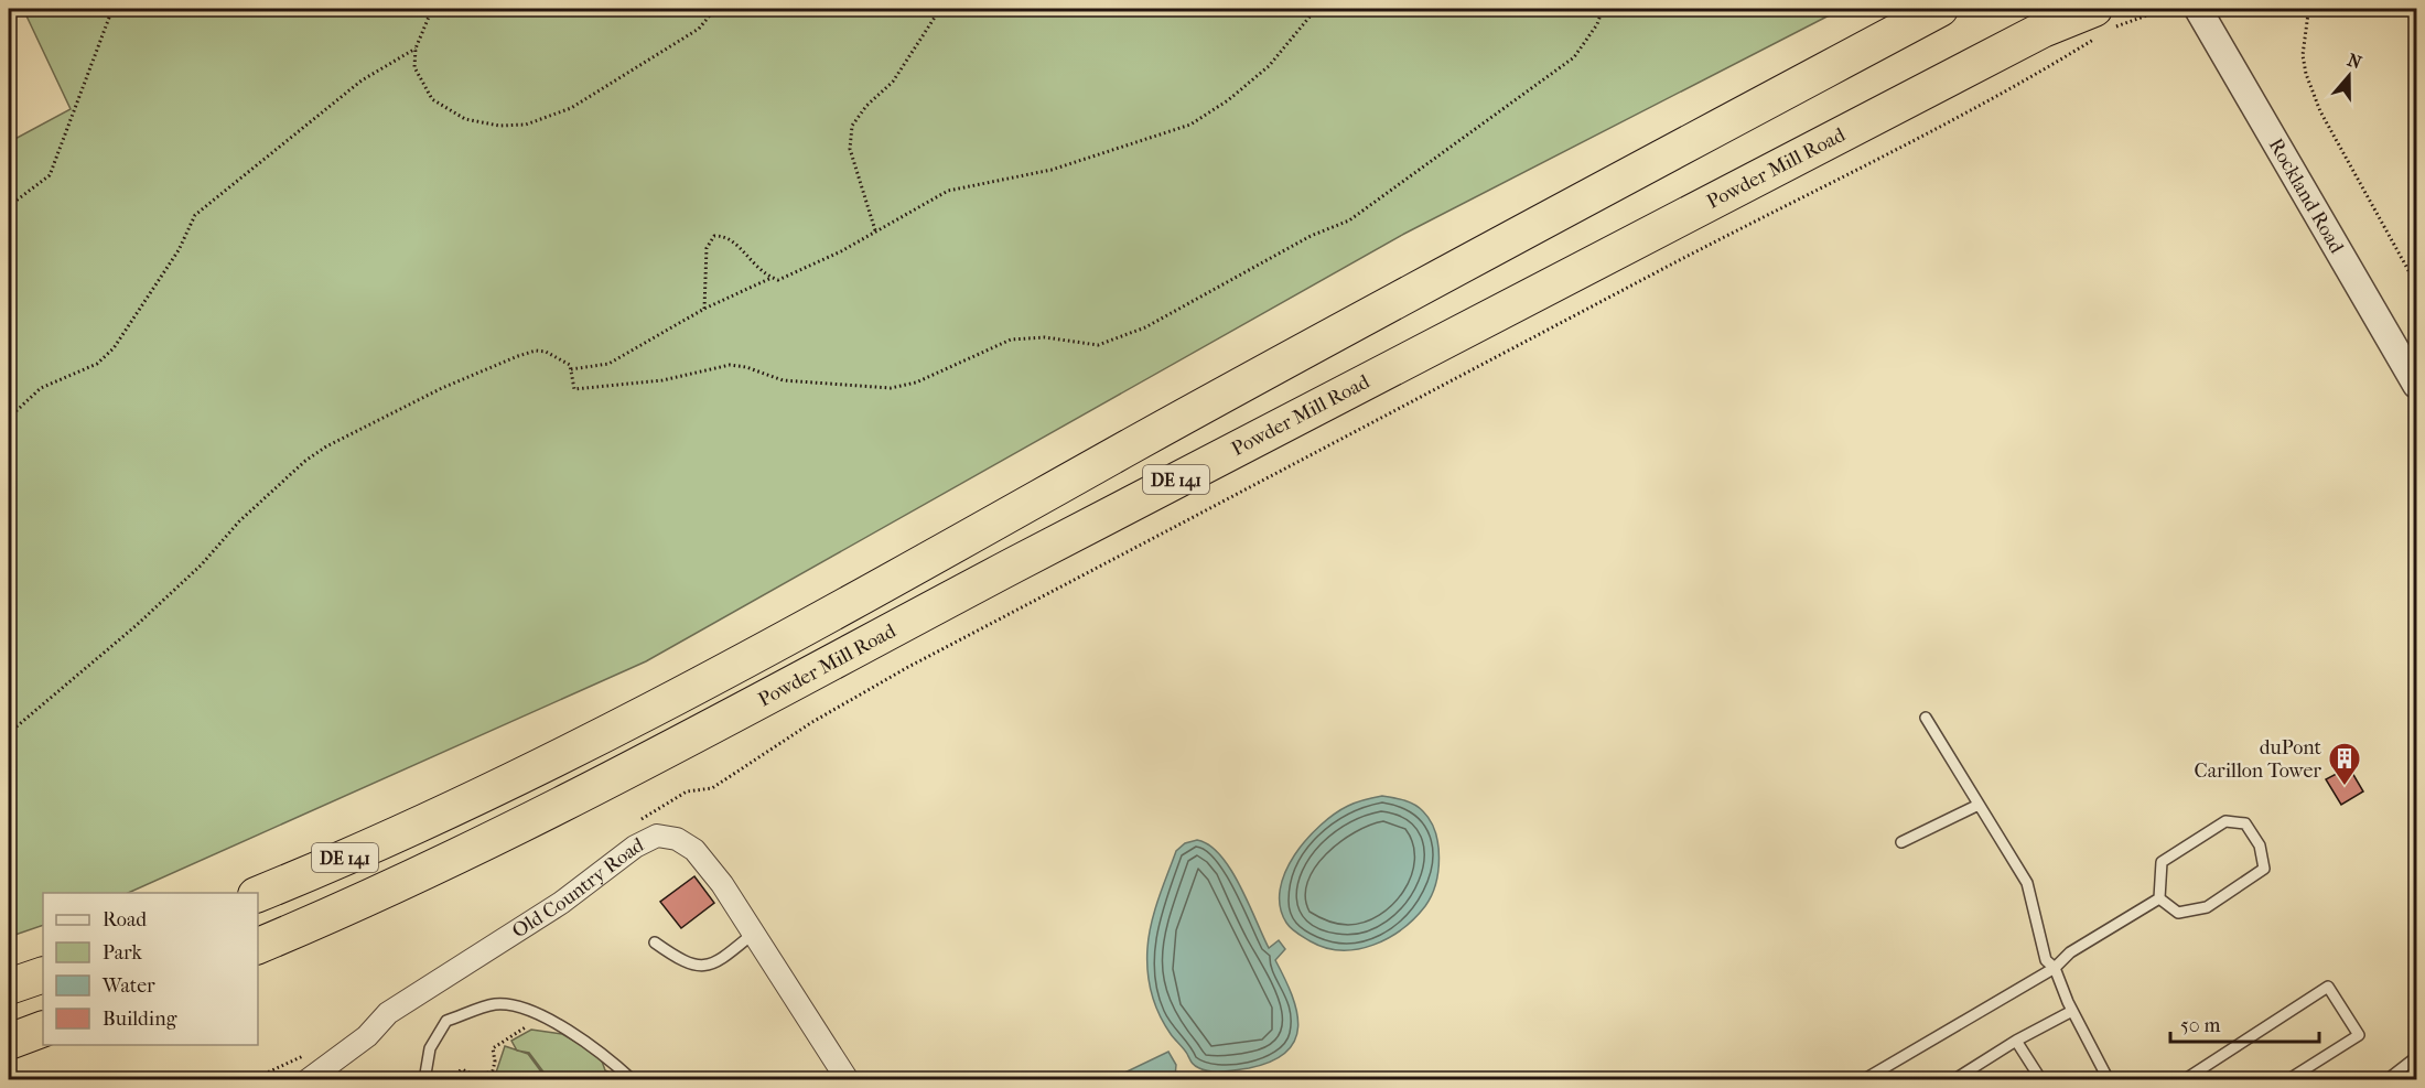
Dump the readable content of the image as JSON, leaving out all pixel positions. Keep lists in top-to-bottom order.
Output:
{
  "streets": {
    "highway": ["Powder Mill Road", "DE 141"],
    "street": ["Rockland Road", "Old Country Road"]
  },
  "places": {
    "building": ["duPont Carillon Tower"]
  },
  "legend": [
    "Road",
    "Park",
    "Water",
    "Building"
  ],
  "scale_bar": "50 m",
  "north": "top"
}
